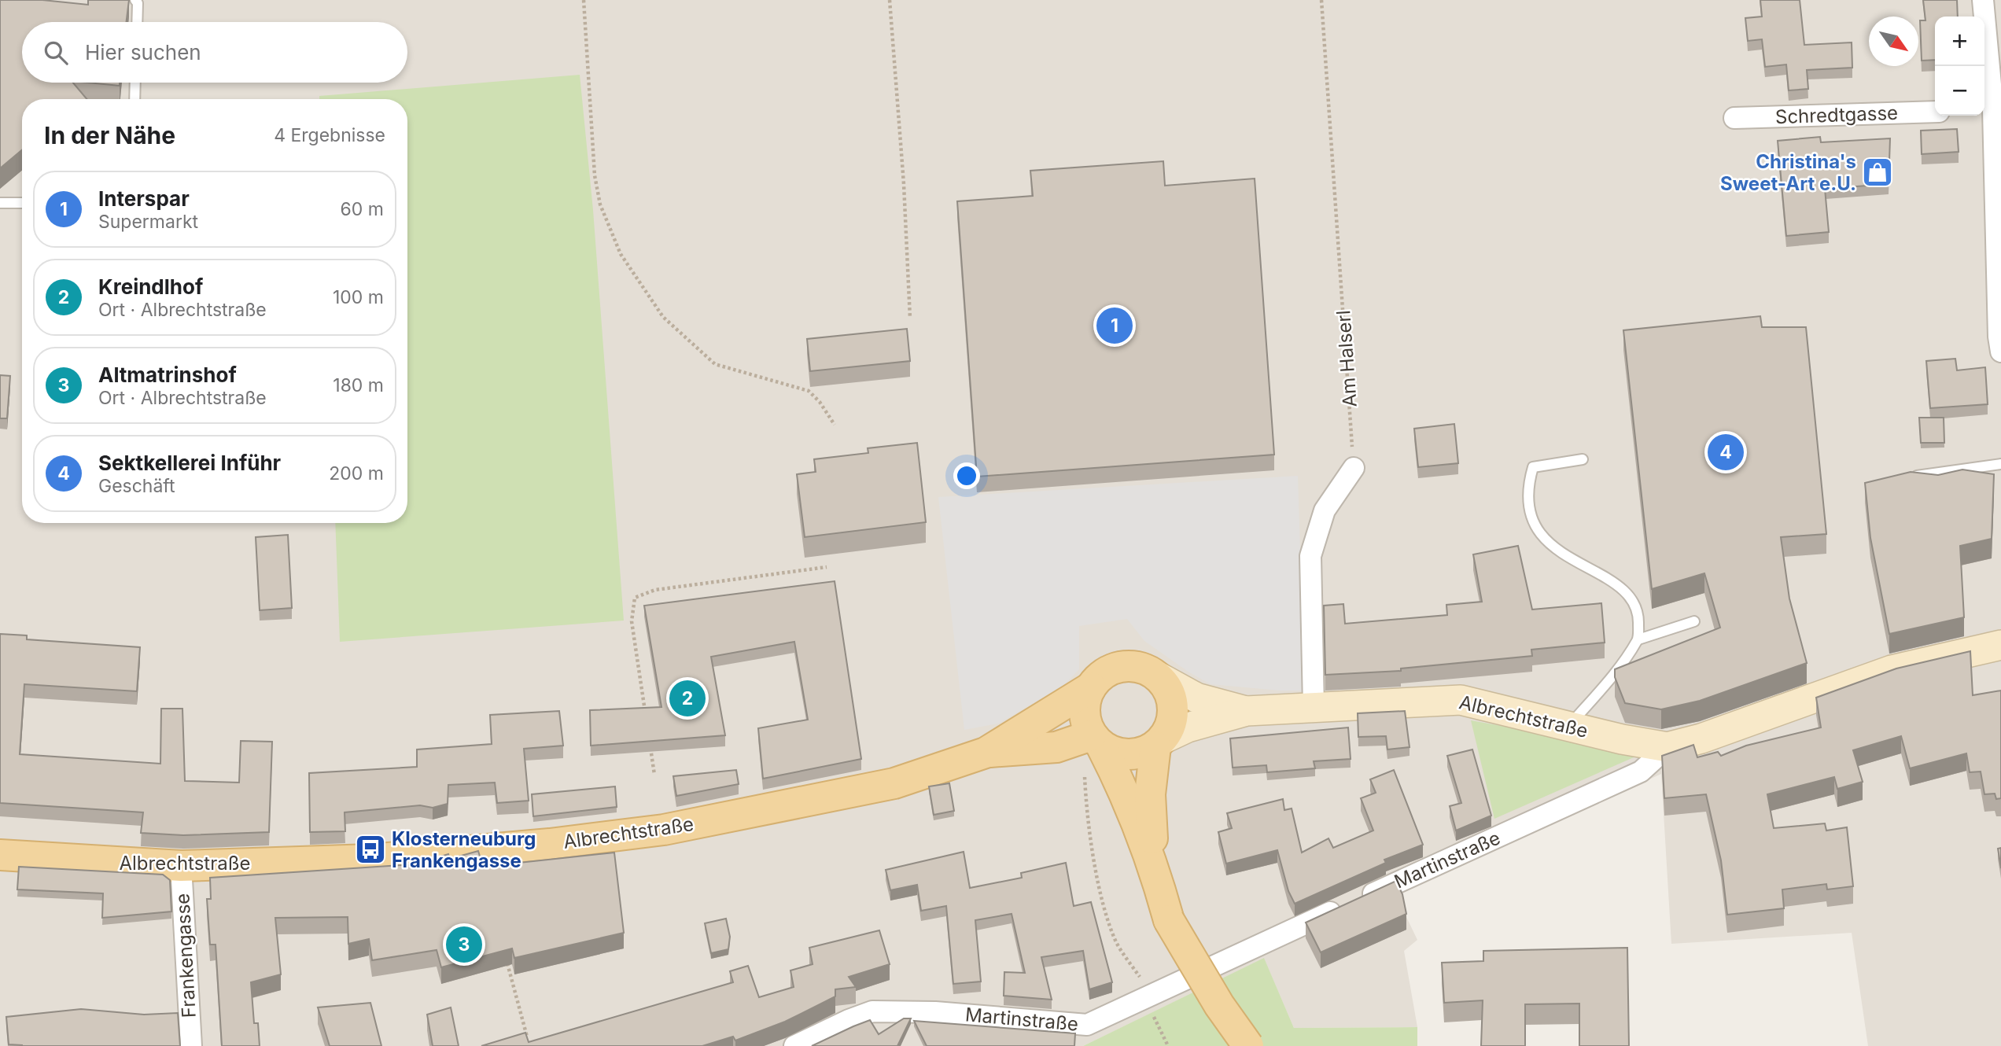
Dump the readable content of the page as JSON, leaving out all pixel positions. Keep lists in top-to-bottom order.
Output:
{
  "streets": {
    "main road": ["Albrechtstraße", "Martinstraße"],
    "street": ["Schredtgasse", "Frankengasse"],
    "path": ["Am Halserl"]
  },
  "crossings": [
    ["Albrechtstraße", "Martinstraße"],
    ["Albrechtstraße", "Frankengasse"]
  ],
  "places": {
    "shop": ["Christina's Sweet-Art e.U."],
    "bus stop": ["Klosterneuburg Frankengasse"]
  },
  "north": "bottom right",
  "page": {
    "map_buttons": ["+", "−"],
    "search": "Hier suchen",
    "heading": ["In der Nähe", "4 Ergebnisse"],
    "list": [
      {
        "mark": "1",
        "name": "Interspar",
        "note": "Supermarkt",
        "value": "60 m"
      },
      {
        "mark": "2",
        "name": "Kreindlhof",
        "note": "Ort · Albrechtstraße",
        "value": "100 m"
      },
      {
        "mark": "3",
        "name": "Altmatrinshof",
        "note": "Ort · Albrechtstraße",
        "value": "180 m"
      },
      {
        "mark": "4",
        "name": "Sektkellerei Inführ",
        "note": "Geschäft",
        "value": "200 m"
      }
    ],
    "pins": [
      "1",
      "4",
      "2",
      "3"
    ]
  }
}
